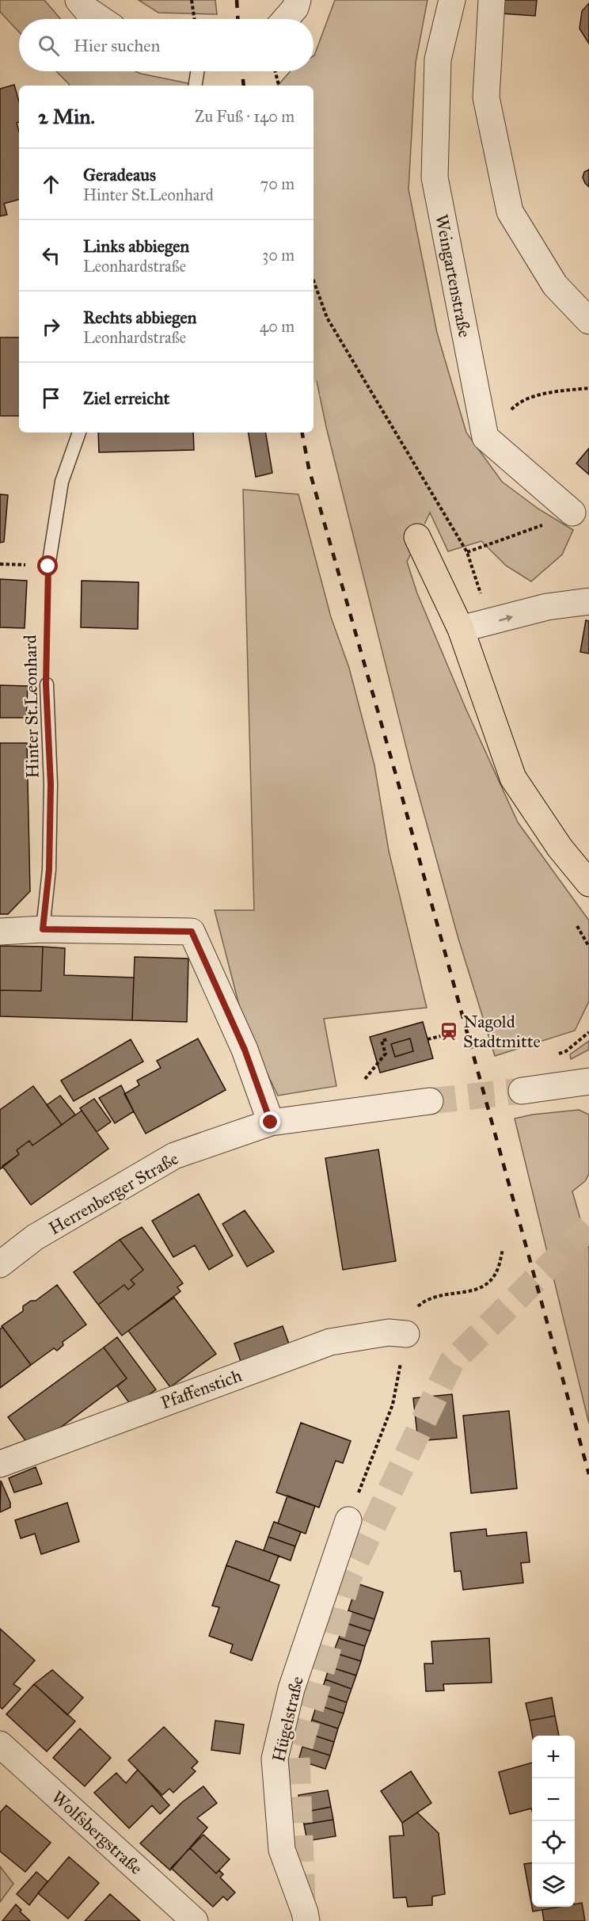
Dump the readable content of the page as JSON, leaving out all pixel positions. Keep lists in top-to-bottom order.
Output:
{
  "streets": {
    "street": [
      "Weingartenstraße",
      "Herrenberger Straße",
      "Pfaffenstich",
      "Hügelstraße",
      "Wolfsbergstraße"
    ],
    "lane": ["Hinter St.Leonhard"]
  },
  "places": {
    "station": ["Nagold Stadtmitte"]
  },
  "page": {
    "search": "Hier suchen",
    "heading": ["2 Min.", "Zu Fuß · 140 m"],
    "list": [
      ["Geradeaus", "Hinter St.Leonhard", "70 m"],
      ["Links abbiegen", "Leonhardstraße", "30 m"],
      ["Rechts abbiegen", "Leonhardstraße", "40 m"],
      "Ziel erreicht"
    ],
    "map_buttons": ["+", "−"]
  }
}
